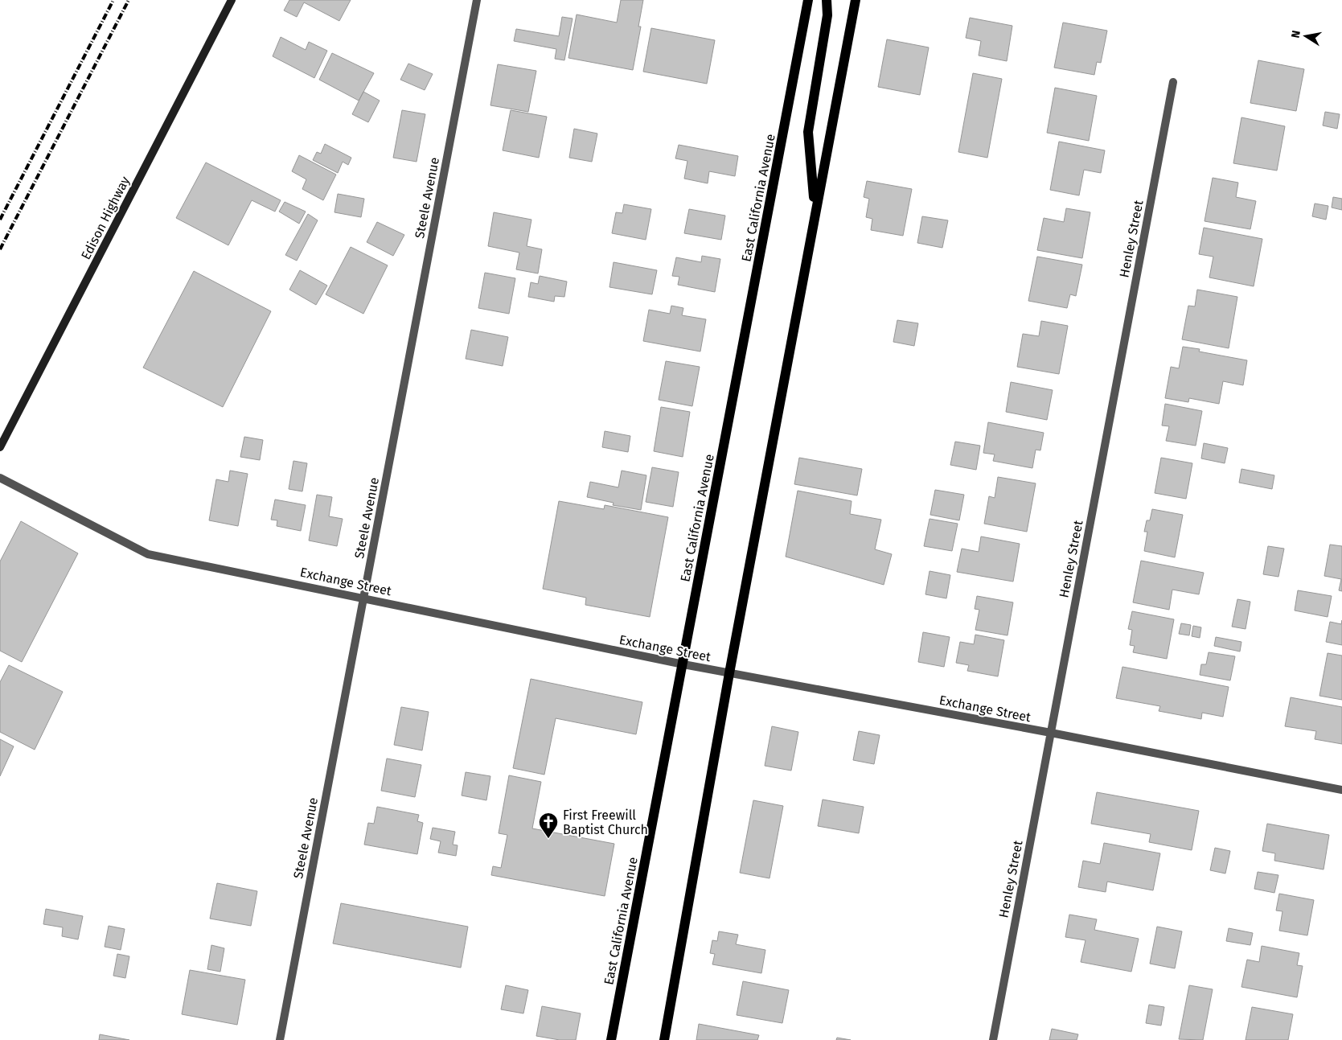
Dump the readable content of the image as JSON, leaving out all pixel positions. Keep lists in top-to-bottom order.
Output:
{
  "streets": {
    "main road": ["East California Avenue", "Edison Highway"],
    "street": ["Steele Avenue", "Henley Street", "Exchange Street"]
  },
  "crossings": [
    ["Steele Avenue", "Exchange Street"],
    ["East California Avenue", "Exchange Street"],
    ["Henley Street", "Exchange Street"]
  ],
  "places": {
    "church": ["First Freewill Baptist Church"]
  },
  "north": "left"
}
